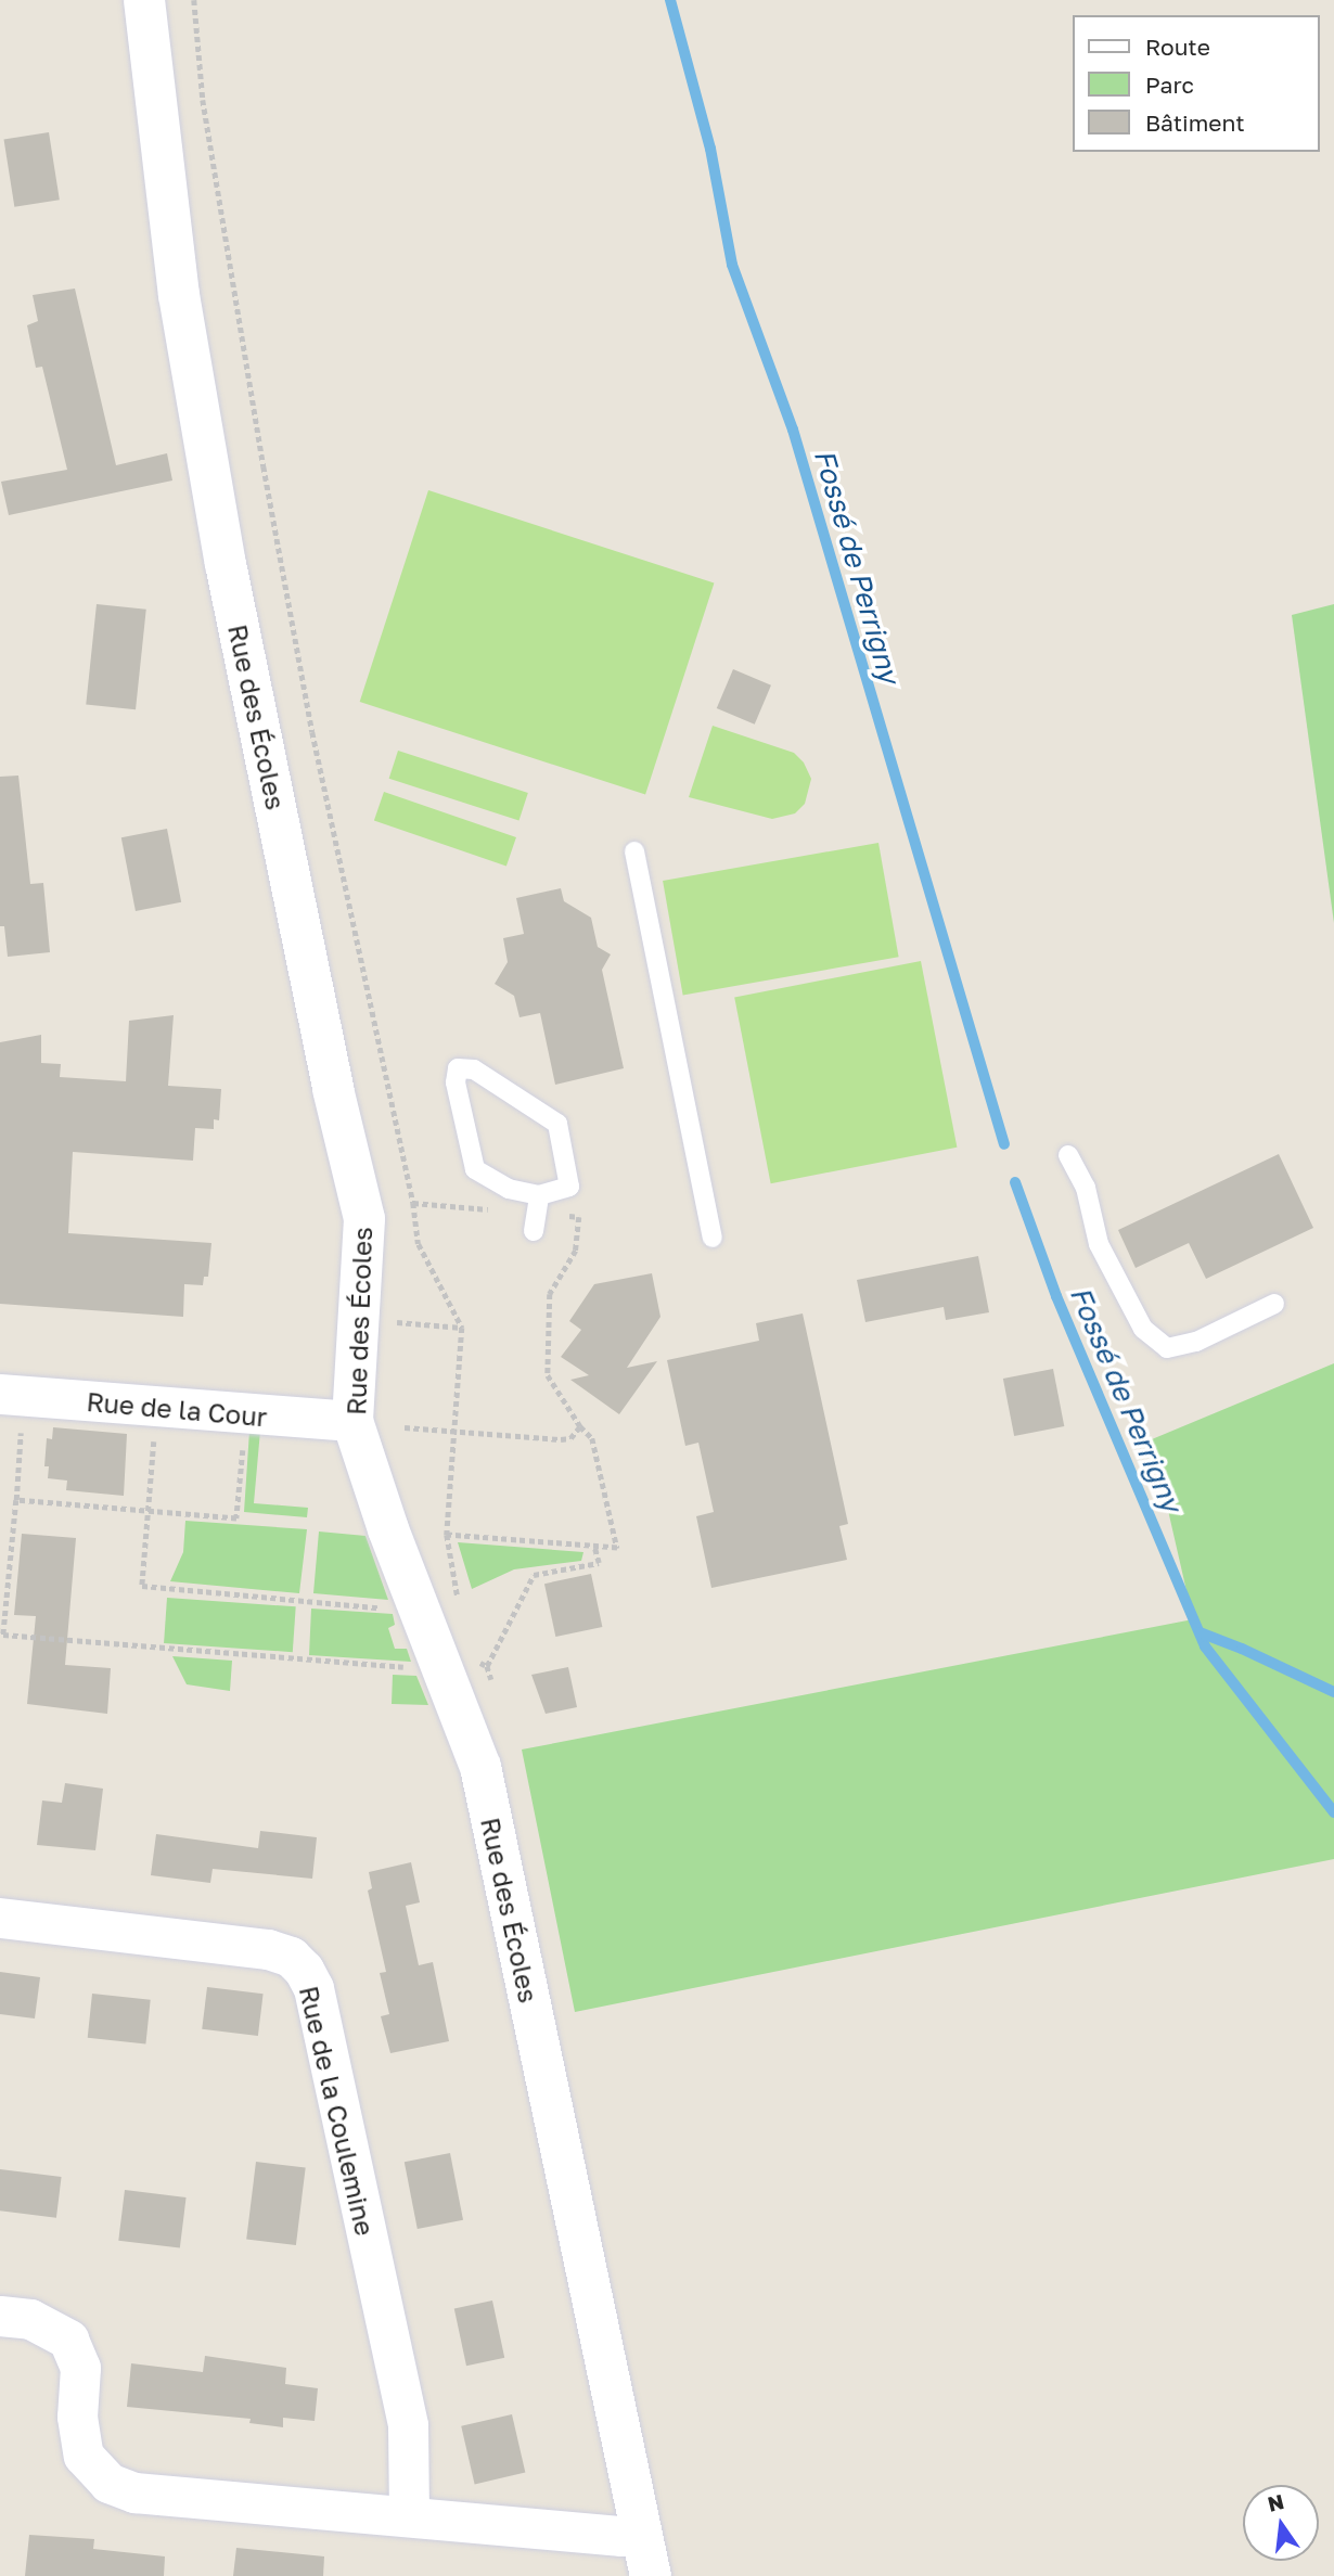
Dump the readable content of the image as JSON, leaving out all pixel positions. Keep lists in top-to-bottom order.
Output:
{
  "streets": {
    "main road": ["Rue des Écoles"],
    "street": ["Rue de la Cour", "Rue de la Coulemine"]
  },
  "crossings": [
    ["Rue des Écoles", "Rue de la Cour"]
  ],
  "water": ["Fossé de Perrigny"],
  "legend": ["Route", "Parc", "Bâtiment"],
  "north": "top"
}
